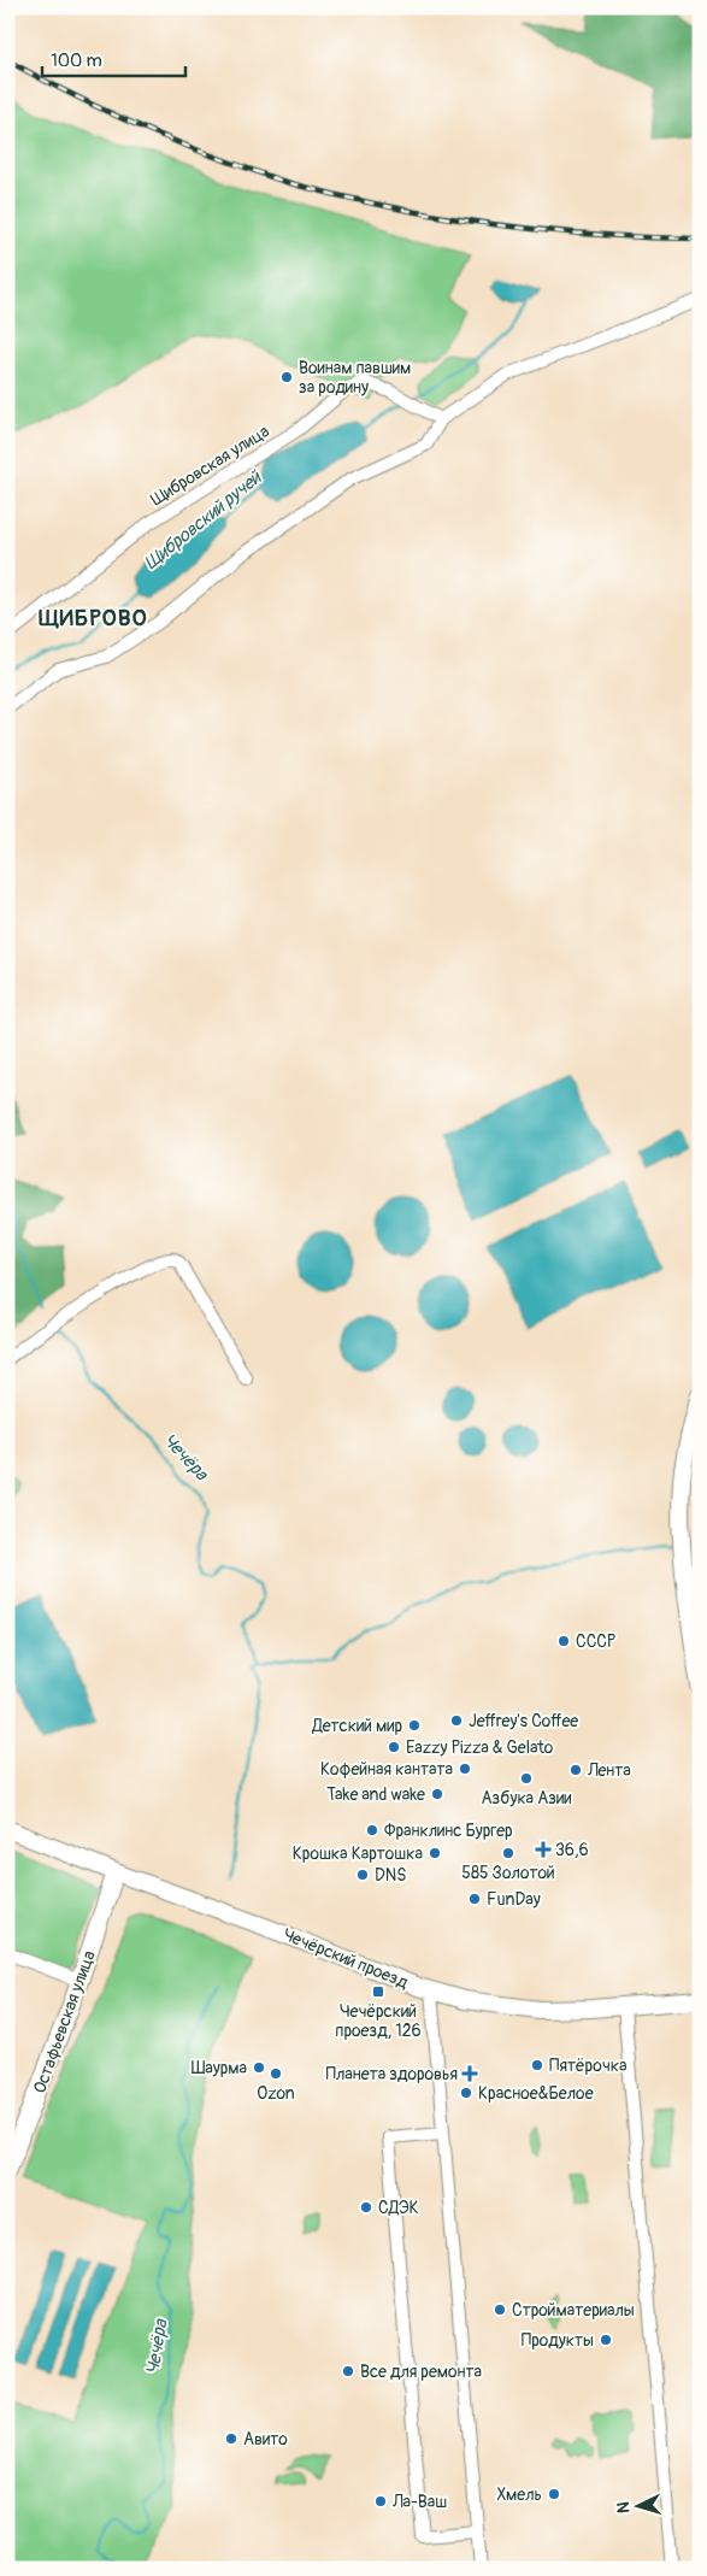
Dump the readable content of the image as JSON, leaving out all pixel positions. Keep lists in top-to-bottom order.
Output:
{
  "streets": {
    "main road": ["Чечёрский проезд", "Остафьевская улица"],
    "street": ["Щибровская улица"]
  },
  "crossings": [
    ["Чечёрский проезд", "Остафьевская улица"]
  ],
  "districts": ["ЩИБРОВО"],
  "water": ["Щибровский ручей", "Чечёра"],
  "places": {
    "other": [
      "Воинам павшим за родину",
      "СССР",
      "Jeffrey's Coffee",
      "Детский мир",
      "Eazzy Pizza & Gelato",
      "Кофейная кантата",
      "Лента",
      "Азбука Азии",
      "Take and wake",
      "Франклинс Бургер",
      "Крошка Картошка",
      "585 Золотой",
      "DNS",
      "FunDay",
      "Пятёрочка",
      "Шаурма",
      "Ozon",
      "Красное&Белое",
      "СДЭК",
      "Стройматериалы",
      "Продукты",
      "Все для ремонта",
      "Авито",
      "Хмель",
      "Ла-Ваш"
    ],
    "health": ["36,6", "Планета здоровья"],
    "transit": ["Чечёрский проезд, 126"]
  },
  "scale_bar": "100 m",
  "north": "left"
}
